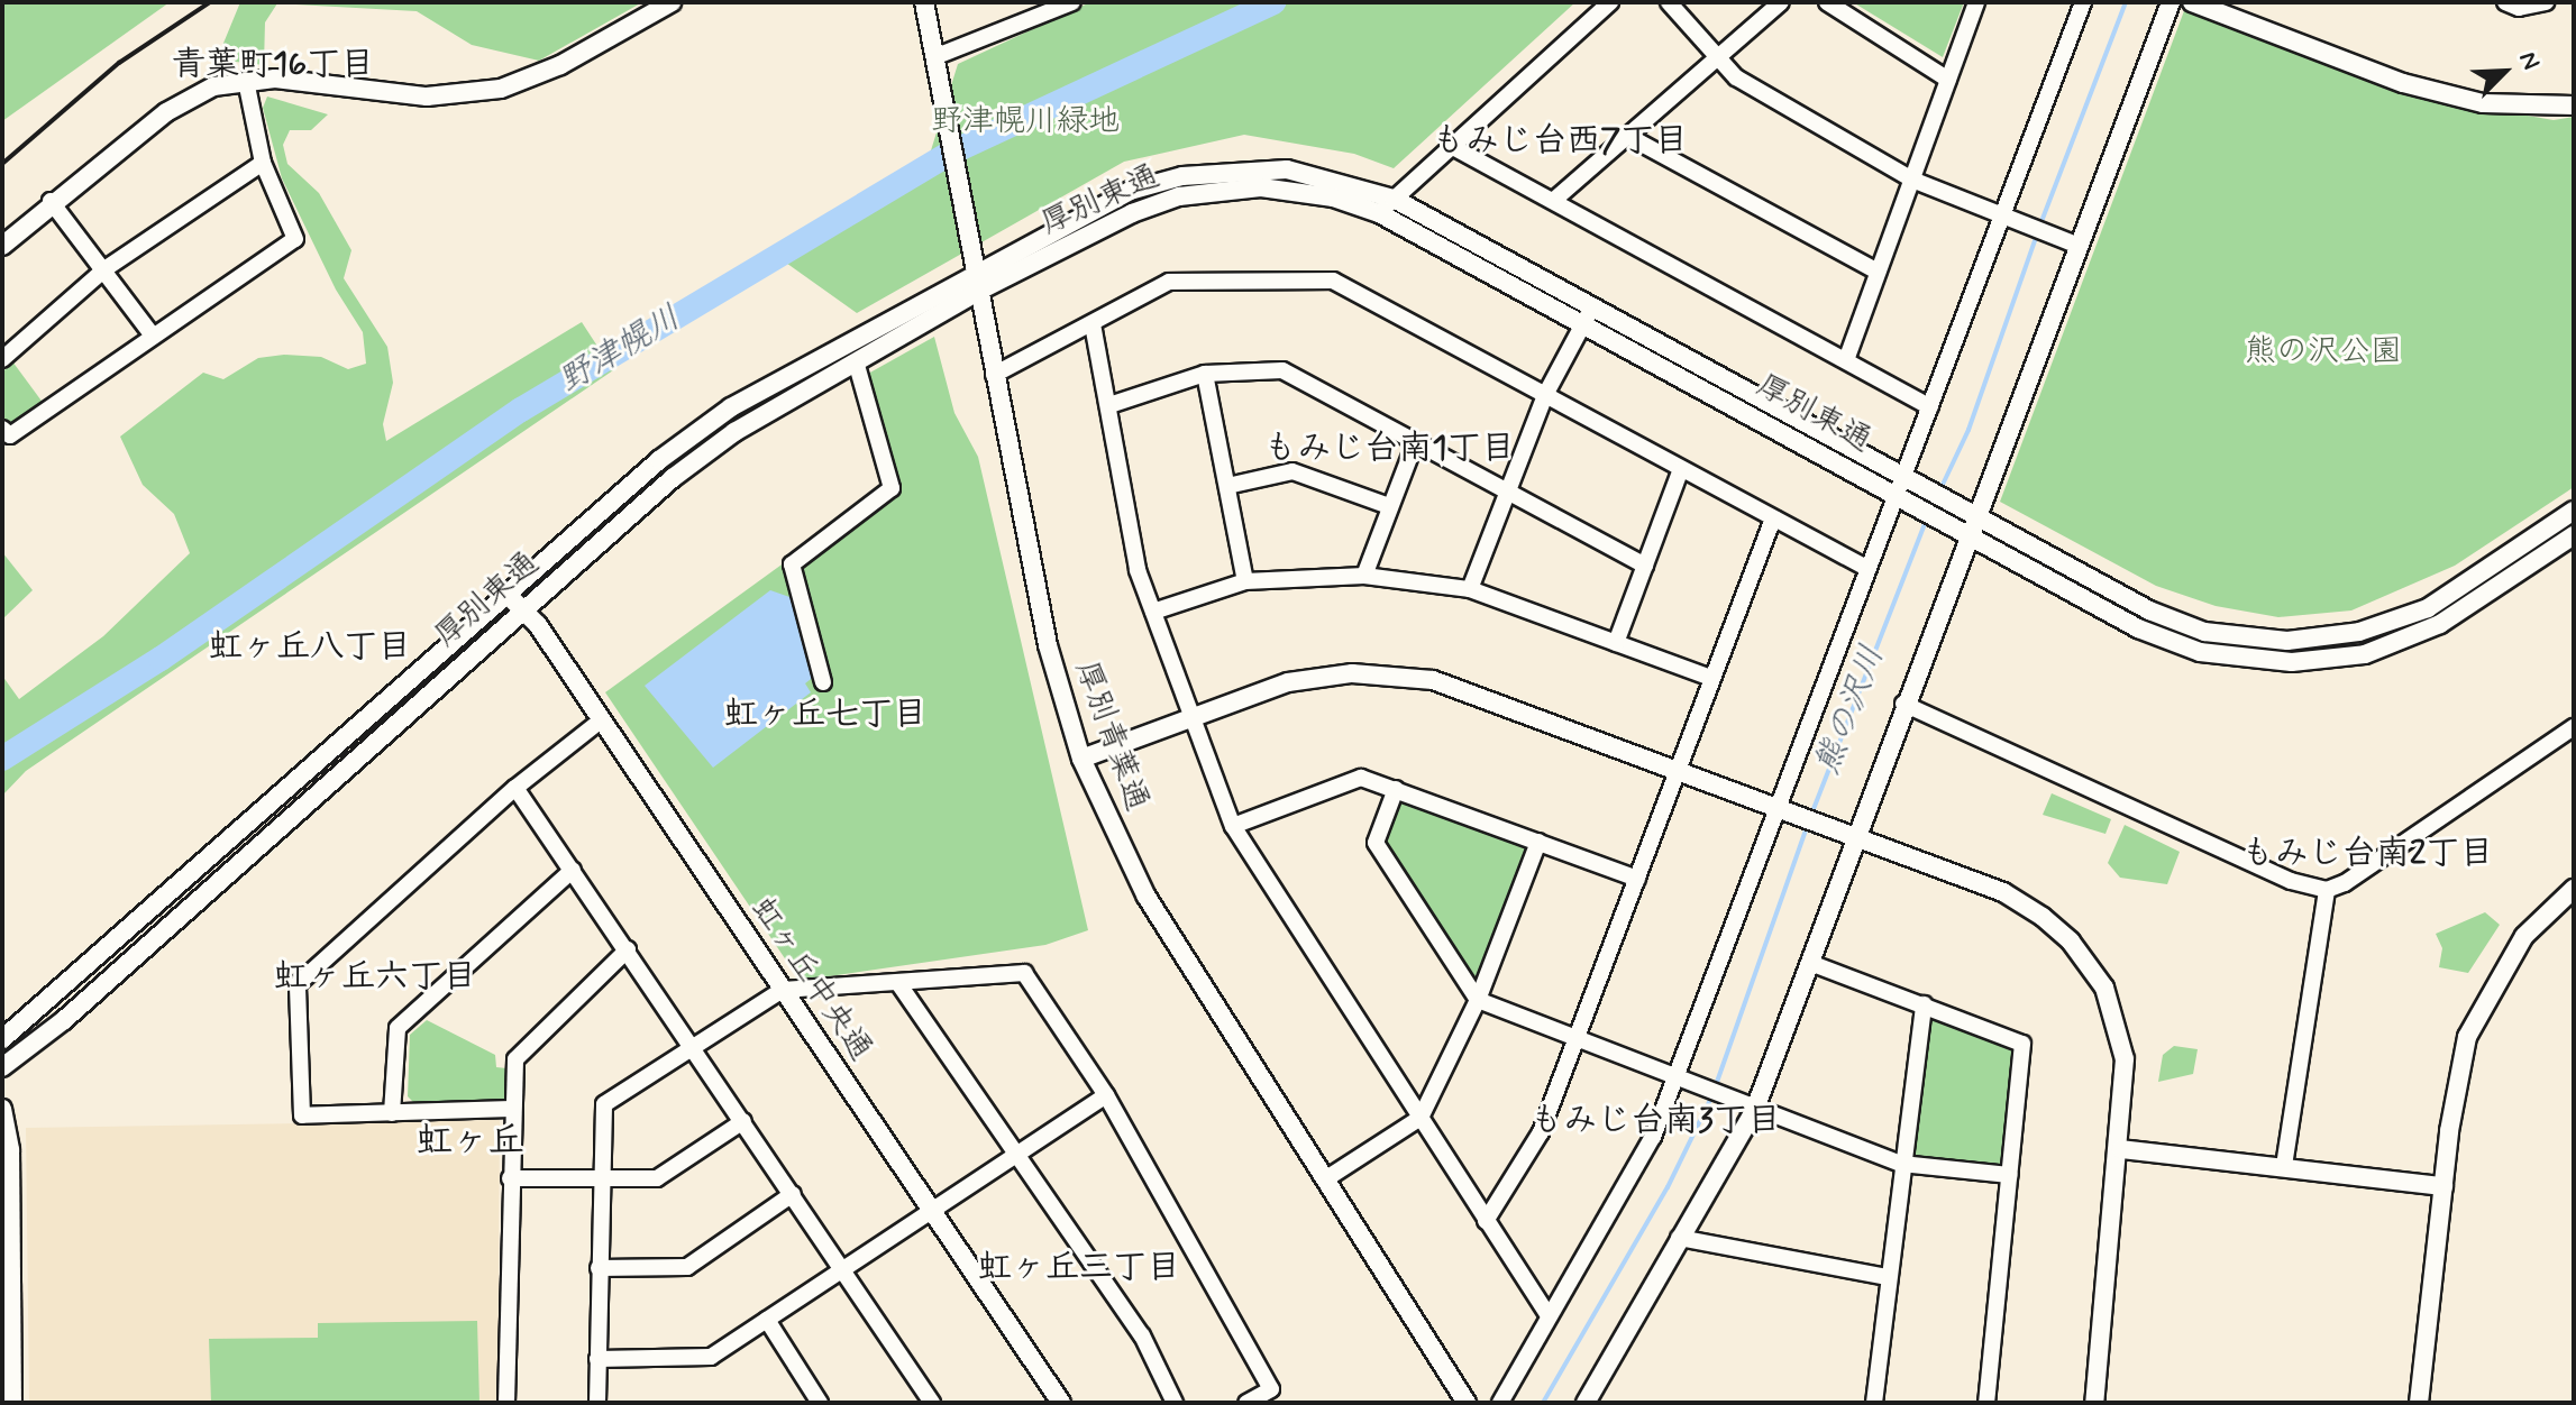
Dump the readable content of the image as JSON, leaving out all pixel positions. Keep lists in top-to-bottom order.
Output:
{
  "streets": {
    "street": ["厚別東通", "厚別青葉通", "虹ヶ丘中央通"]
  },
  "crossings": [
    ["厚別東通", "厚別青葉通"],
    ["厚別東通", "虹ヶ丘中央通"]
  ],
  "districts": [
    "青葉町16丁目",
    "もみじ台西7丁目",
    "もみじ台南1丁目",
    "虹ヶ丘八丁目",
    "虹ヶ丘七丁目",
    "もみじ台南2丁目",
    "虹ヶ丘六丁目",
    "もみじ台南3丁目",
    "虹ヶ丘",
    "虹ヶ丘三丁目"
  ],
  "water": ["野津幌川", "熊の沢川"],
  "parks": ["野津幌川緑地", "熊の沢公園"],
  "north": "top right"
}
